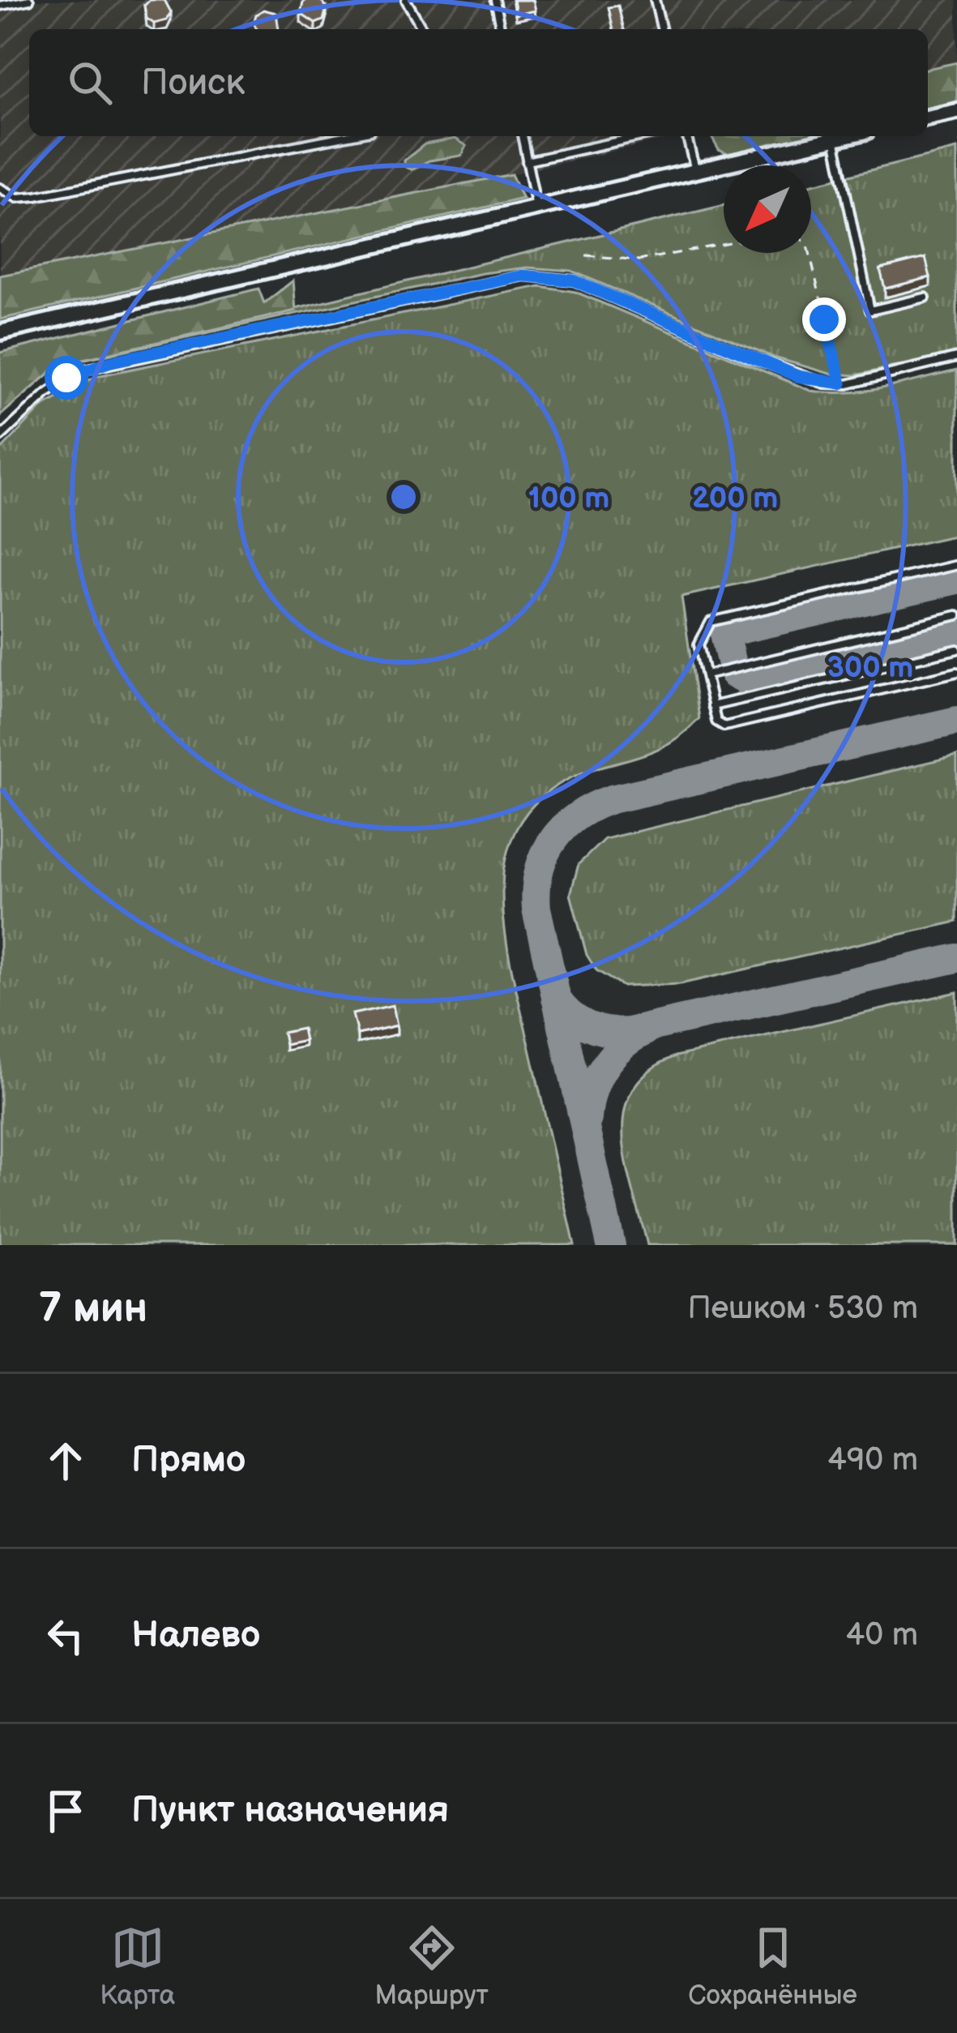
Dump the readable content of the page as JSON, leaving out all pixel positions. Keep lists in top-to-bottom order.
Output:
{
  "north": "bottom left",
  "page": {
    "search": "Поиск",
    "heading": ["7 мин", "Пешком · 530 m"],
    "list": [
      ["Прямо", "490 m"],
      ["Налево", "40 m"],
      "Пункт назначения"
    ],
    "nav": ["Карта", "Маршрут", "Сохранённые"]
  },
  "rings": ["100 m", "200 m", "300 m"]
}
